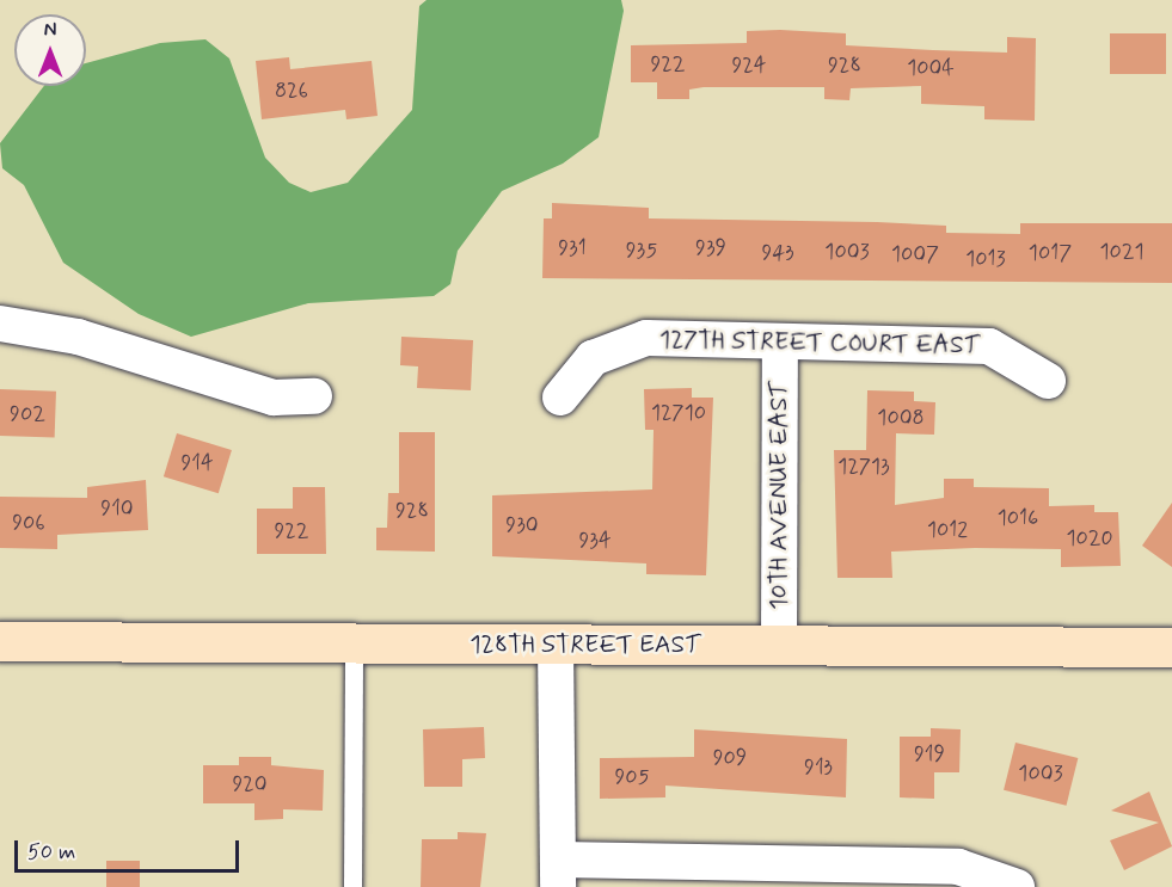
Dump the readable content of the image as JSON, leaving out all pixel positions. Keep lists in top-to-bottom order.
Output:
{
  "streets": {
    "street": ["127TH STREET COURT EAST", "10TH AVENUE EAST", "128TH STREET EAST"]
  },
  "crossings": [
    ["127TH STREET COURT EAST", "10TH AVENUE EAST"],
    ["10TH AVENUE EAST", "128TH STREET EAST"]
  ],
  "house_numbers": [
    "922",
    "924",
    "928",
    "1004",
    "826",
    "931",
    "939",
    "935",
    "1003",
    "1021",
    "943",
    "1017",
    "1007",
    "1013",
    "12710",
    "902",
    "1008",
    "914",
    "12713",
    "910",
    "928",
    "1016",
    "906",
    "930",
    "1012",
    "922",
    "1020",
    "934",
    "919",
    "909",
    "913",
    "1003",
    "905",
    "920"
  ],
  "scale_bar": "50 m",
  "north": "top"
}
